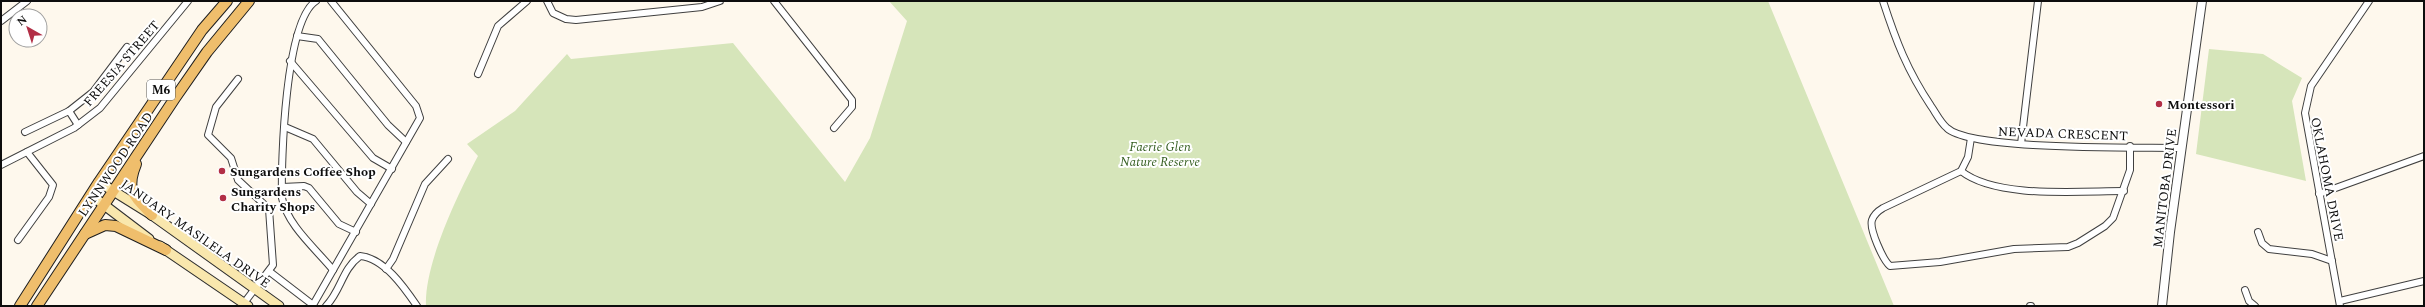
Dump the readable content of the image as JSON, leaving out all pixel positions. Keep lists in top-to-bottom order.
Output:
{
  "streets": {
    "main road": ["M6", "LYNNWOOD ROAD", "JANUARY MASILELA DRIVE"],
    "street": [
      "FREESIA STREET",
      "NEVADA CRESCENT",
      "OKLAHOMA DRIVE",
      "MANITOBA DRIVE"
    ]
  },
  "crossings": [
    ["NEVADA CRESCENT", "MANITOBA DRIVE"],
    ["LYNNWOOD ROAD", "JANUARY MASILELA DRIVE"]
  ],
  "parks": ["Faerie Glen Nature Reserve"],
  "places": ["Montessori", "Sungardens Coffee Shop", "Sungardens Charity Shops"],
  "north": "top left"
}
